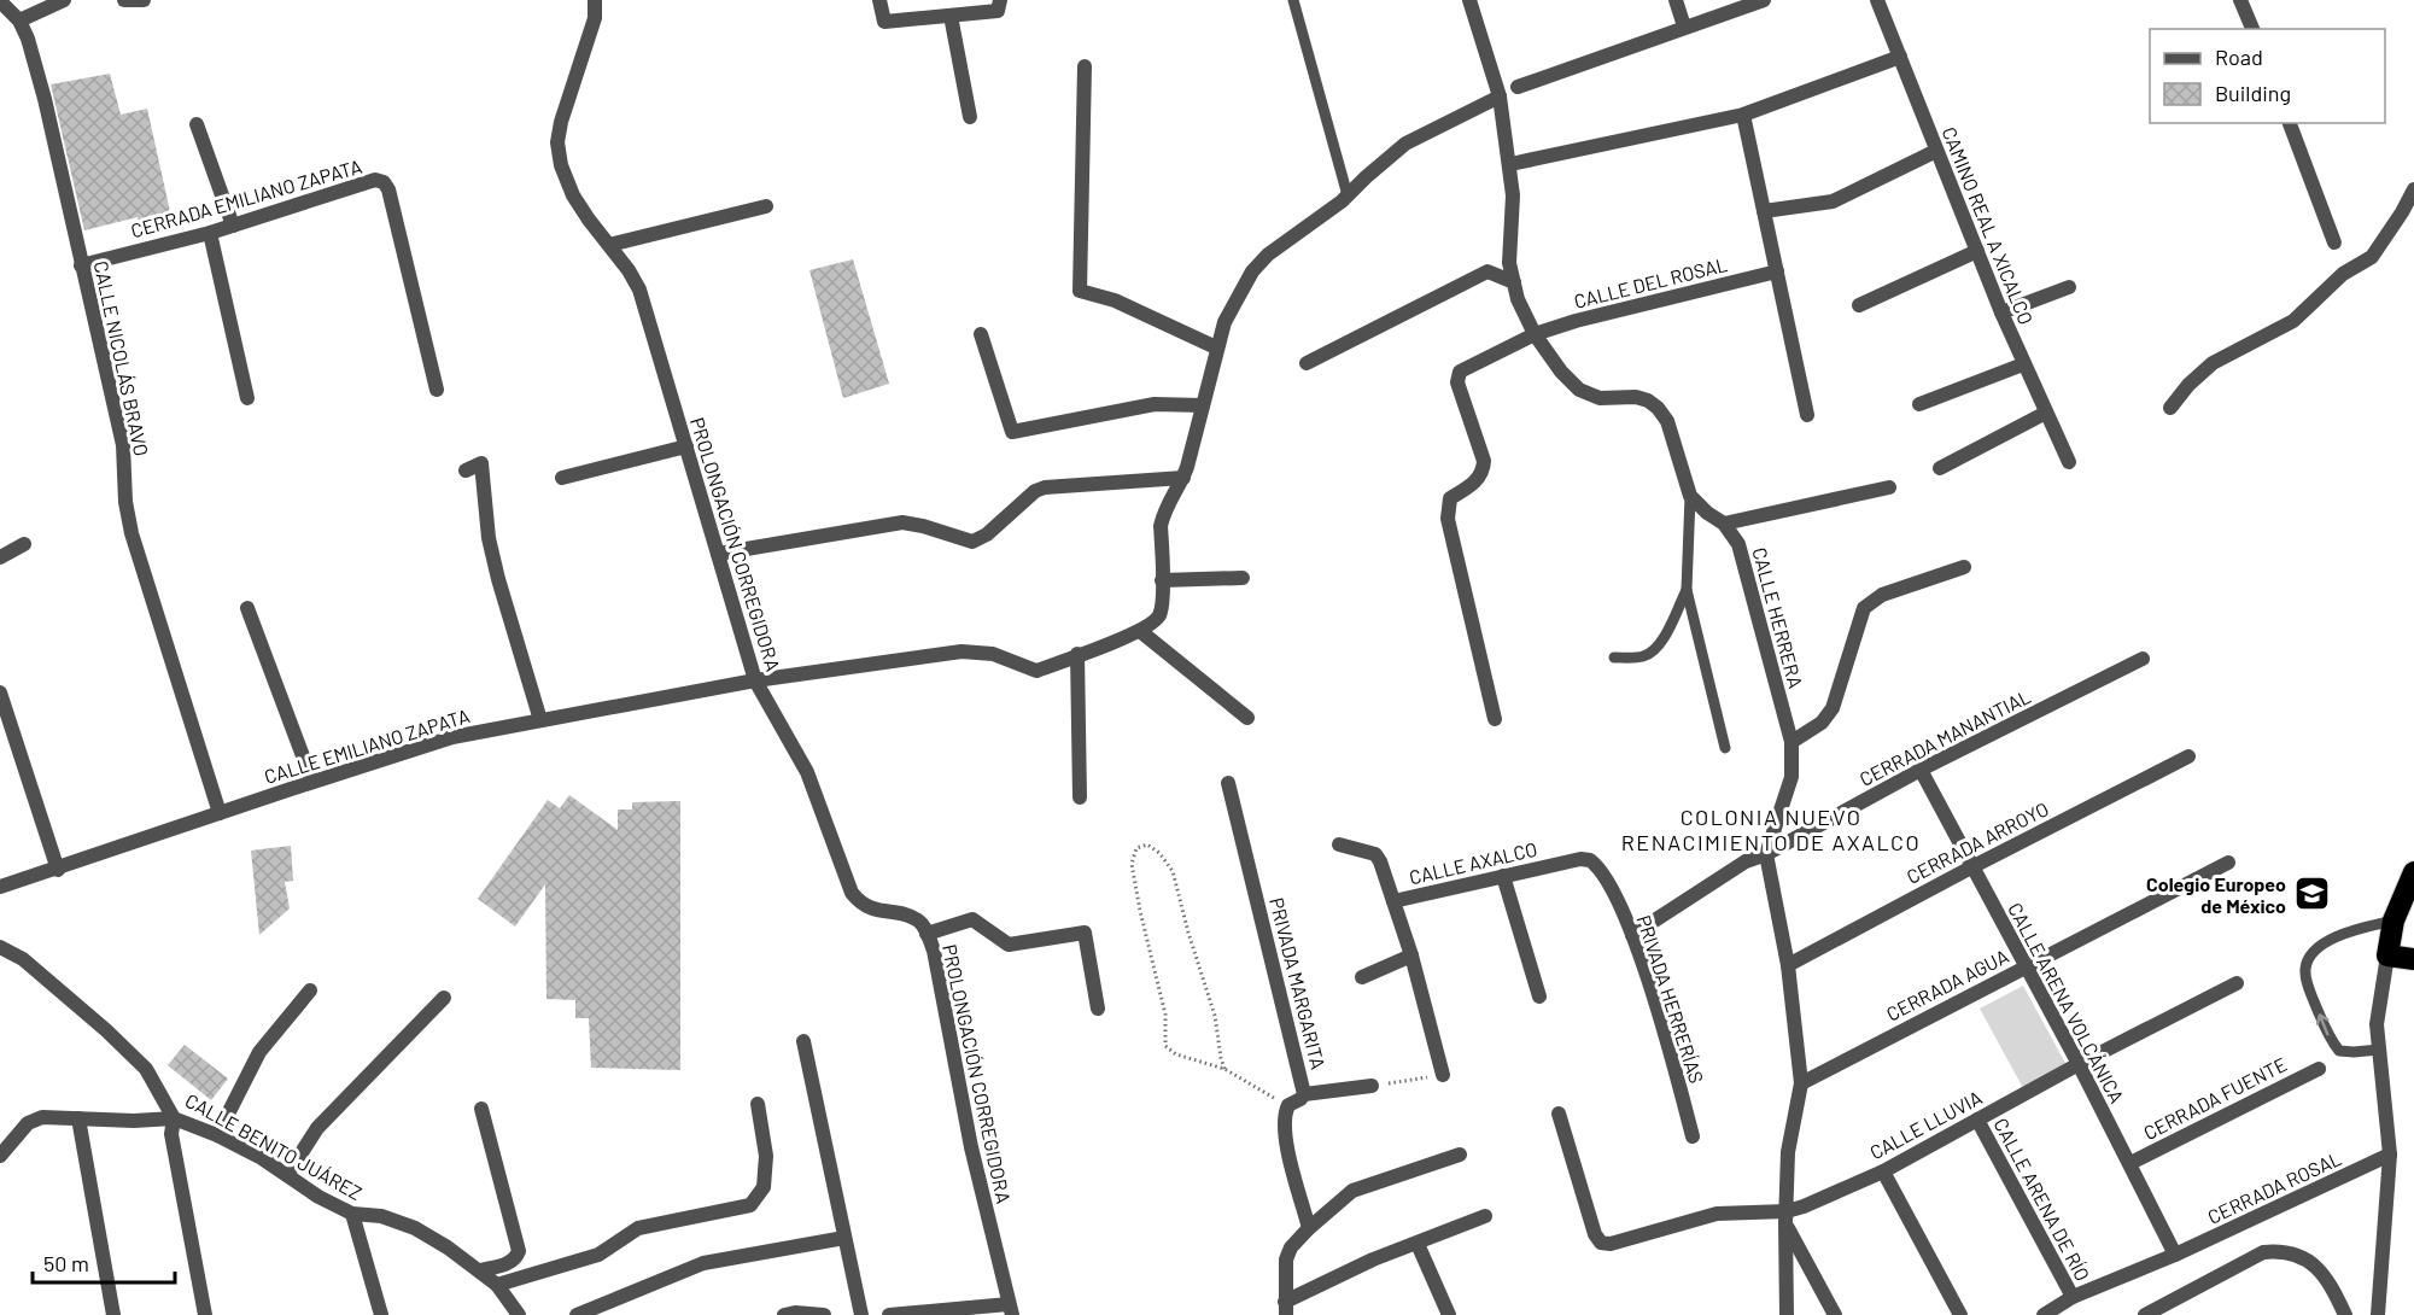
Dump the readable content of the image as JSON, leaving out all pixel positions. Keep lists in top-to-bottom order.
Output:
{
  "streets": {
    "street": [
      "CERRADA EMILIANO ZAPATA",
      "CAMINO REAL A XICALCO",
      "CALLE DEL ROSAL",
      "CALLE NICOLÁS BRAVO",
      "PROLONGACIÓN CORREGIDORA",
      "CALLE HERRERA",
      "CERRADA MANANTIAL",
      "CALLE EMILIANO ZAPATA",
      "CERRADA ARROYO",
      "CALLE AXALCO",
      "PRIVADA MARGARITA",
      "CERRADA AGUA",
      "PRIVADA HERRERÍAS",
      "CALLE ARENA VOLCÁNICA",
      "CERRADA FUENTE",
      "CALLE LLUVIA",
      "CALLE BENITO JUÁREZ",
      "CERRADA ROSAL",
      "CALLE ARENA DE RÍO"
    ]
  },
  "crossings": [
    ["CERRADA EMILIANO ZAPATA", "CALLE NICOLÁS BRAVO"],
    ["CALLE NICOLÁS BRAVO", "CALLE EMILIANO ZAPATA"],
    ["PROLONGACIÓN CORREGIDORA", "CALLE EMILIANO ZAPATA"],
    ["CALLE HERRERA", "CERRADA MANANTIAL"],
    ["CALLE HERRERA", "CERRADA ARROYO"],
    ["CALLE HERRERA", "CERRADA AGUA"],
    ["CALLE HERRERA", "CALLE LLUVIA"],
    ["CERRADA MANANTIAL", "PRIVADA HERRERÍAS"],
    ["CERRADA MANANTIAL", "CALLE ARENA VOLCÁNICA"],
    ["CERRADA ARROYO", "CALLE ARENA VOLCÁNICA"],
    ["CALLE AXALCO", "PRIVADA HERRERÍAS"],
    ["CERRADA AGUA", "CALLE ARENA VOLCÁNICA"],
    ["CALLE ARENA VOLCÁNICA", "CERRADA FUENTE"],
    ["CALLE ARENA VOLCÁNICA", "CALLE LLUVIA"],
    ["CALLE ARENA VOLCÁNICA", "CERRADA ROSAL"],
    ["CALLE LLUVIA", "CALLE ARENA DE RÍO"],
    ["CERRADA ROSAL", "CALLE ARENA DE RÍO"]
  ],
  "districts": ["COLONIA NUEVO RENACIMIENTO DE AXALCO"],
  "places": {
    "school or university": ["Colegio Europeo de México"]
  },
  "legend": ["Road", "Building"],
  "scale_bar": "50 m"
}
